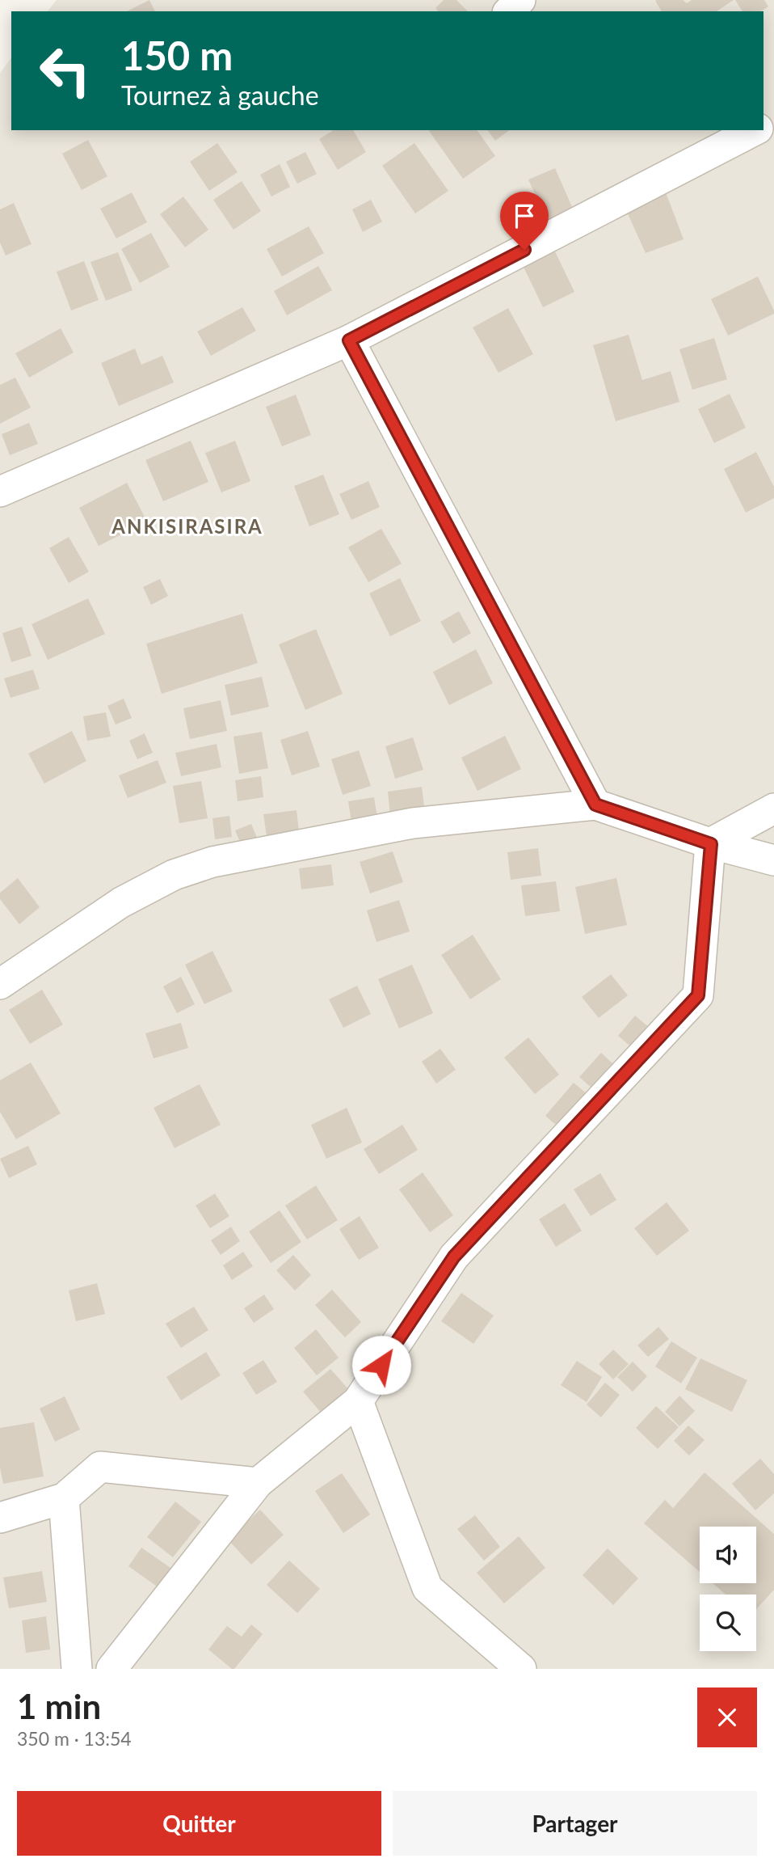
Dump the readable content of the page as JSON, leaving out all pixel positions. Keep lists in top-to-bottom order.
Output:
{
  "districts": ["ANKISIRASIRA"],
  "page": {
    "turn": ["150 m", "Tournez à gauche"],
    "heading": ["1 min", "350 m · 13:54"],
    "buttons": ["Quitter", "Partager"]
  }
}
